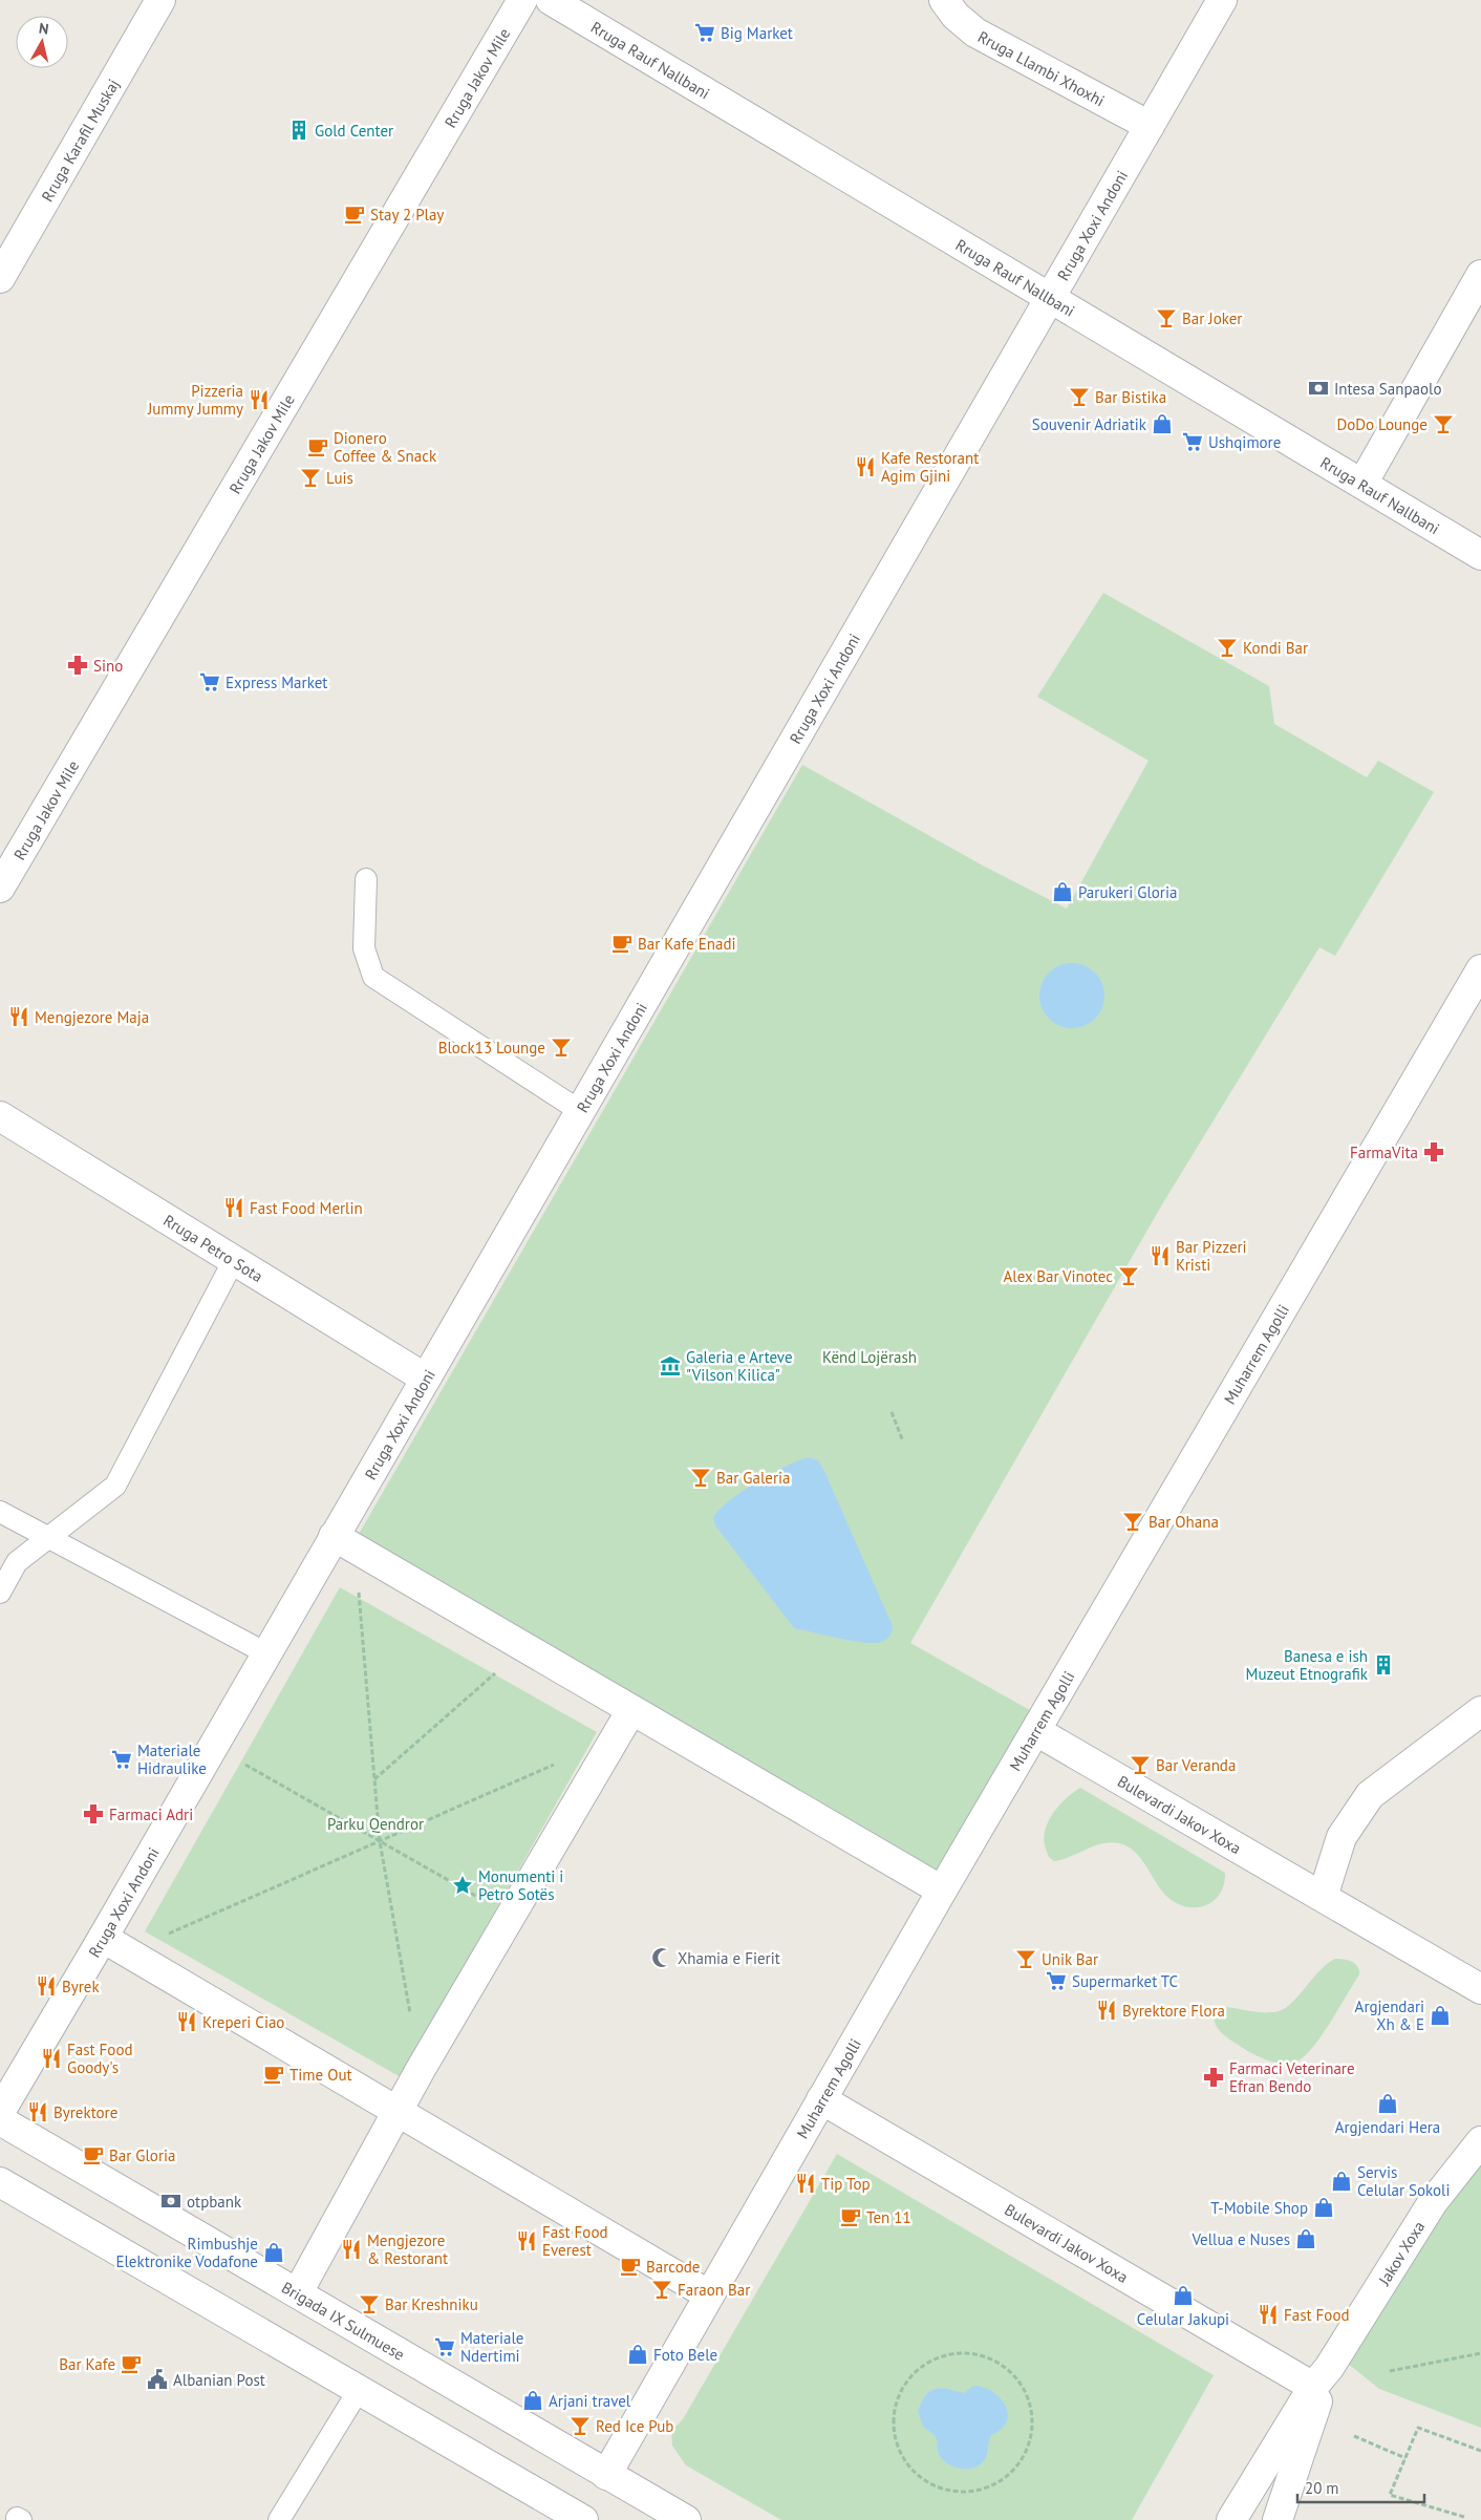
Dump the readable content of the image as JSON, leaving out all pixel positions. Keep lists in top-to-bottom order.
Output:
{
  "streets": {
    "street": [
      "Rruga Rauf Nallbani",
      "Rruga Llambi Xhoxhi",
      "Rruga Jakov Mile",
      "Rruga Karafil Muskaj",
      "Rruga Xoxi Andoni",
      "Rruga Petro Sota",
      "Muharrem Agolli",
      "Bulevardi Jakov Xoxa",
      "Jakov Xoxa",
      "Brigada IX Sulmuese"
    ]
  },
  "crossings": [
    ["Rruga Rauf Nallbani", "Rruga Xoxi Andoni"],
    ["Rruga Llambi Xhoxhi", "Rruga Xoxi Andoni"],
    ["Rruga Xoxi Andoni", "Rruga Petro Sota"],
    ["Muharrem Agolli", "Bulevardi Jakov Xoxa"],
    ["Muharrem Agolli", "Brigada IX Sulmuese"],
    ["Bulevardi Jakov Xoxa", "Jakov Xoxa"]
  ],
  "parks": ["Kënd Lojërash", "Parku Qendror"],
  "places": {
    "supermarket": [
      "Big Market",
      "Ushqimore",
      "Express Market",
      "Materiale Hidraulike",
      "Supermarket TC",
      "Materiale Ndertimi"
    ],
    "building": ["Gold Center", "Banesa e ish Muzeut Etnografik"],
    "cafe": [
      "Stay 2 Play",
      "Dionero Coffee & Snack",
      "Bar Kafe Enadi",
      "Time Out",
      "Bar Gloria",
      "Ten 11",
      "Barcode",
      "Bar Kafe"
    ],
    "bar": [
      "Bar Joker",
      "Bar Bistika",
      "DoDo Lounge",
      "Luis",
      "Kondi Bar",
      "Block13 Lounge",
      "Alex Bar Vinotec",
      "Bar Galeria",
      "Bar Ohana",
      "Bar Veranda",
      "Unik Bar",
      "Faraon Bar",
      "Bar Kreshniku",
      "Red Ice Pub"
    ],
    "bank": ["Intesa Sanpaolo", "otpbank"],
    "restaurant": [
      "Pizzeria Jummy Jummy",
      "Kafe Restorant Agim Gjini",
      "Mengjezore Maja",
      "Fast Food Merlin",
      "Bar Pizzeri Kristi",
      "Byrek",
      "Byrektore Flora",
      "Kreperi Ciao",
      "Fast Food Goody's",
      "Byrektore",
      "Tip Top",
      "Fast Food Everest",
      "Mengjezore & Restorant",
      "Fast Food"
    ],
    "shop": [
      "Souvenir Adriatik",
      "Parukeri Gloria",
      "Argjendari Xh & E",
      "Argjendari Hera",
      "Servis Celular Sokoli",
      "T-Mobile Shop",
      "Vellua e Nuses",
      "Rimbushje Elektronike Vodafone",
      "Celular Jakupi",
      "Foto Bele",
      "Arjani travel"
    ],
    "pharmacy": [
      "Sino",
      "FarmaVita",
      "Farmaci Adri",
      "Farmaci Veterinare Efran Bendo"
    ],
    "museum": ["Galeria e Arteve \"Vilson Kilica\""],
    "place": ["Monumenti i Petro Sotës"],
    "mosque": ["Xhamia e Fierit"],
    "public building": ["Albanian Post"]
  },
  "scale_bar": "20 m",
  "north": "top"
}
